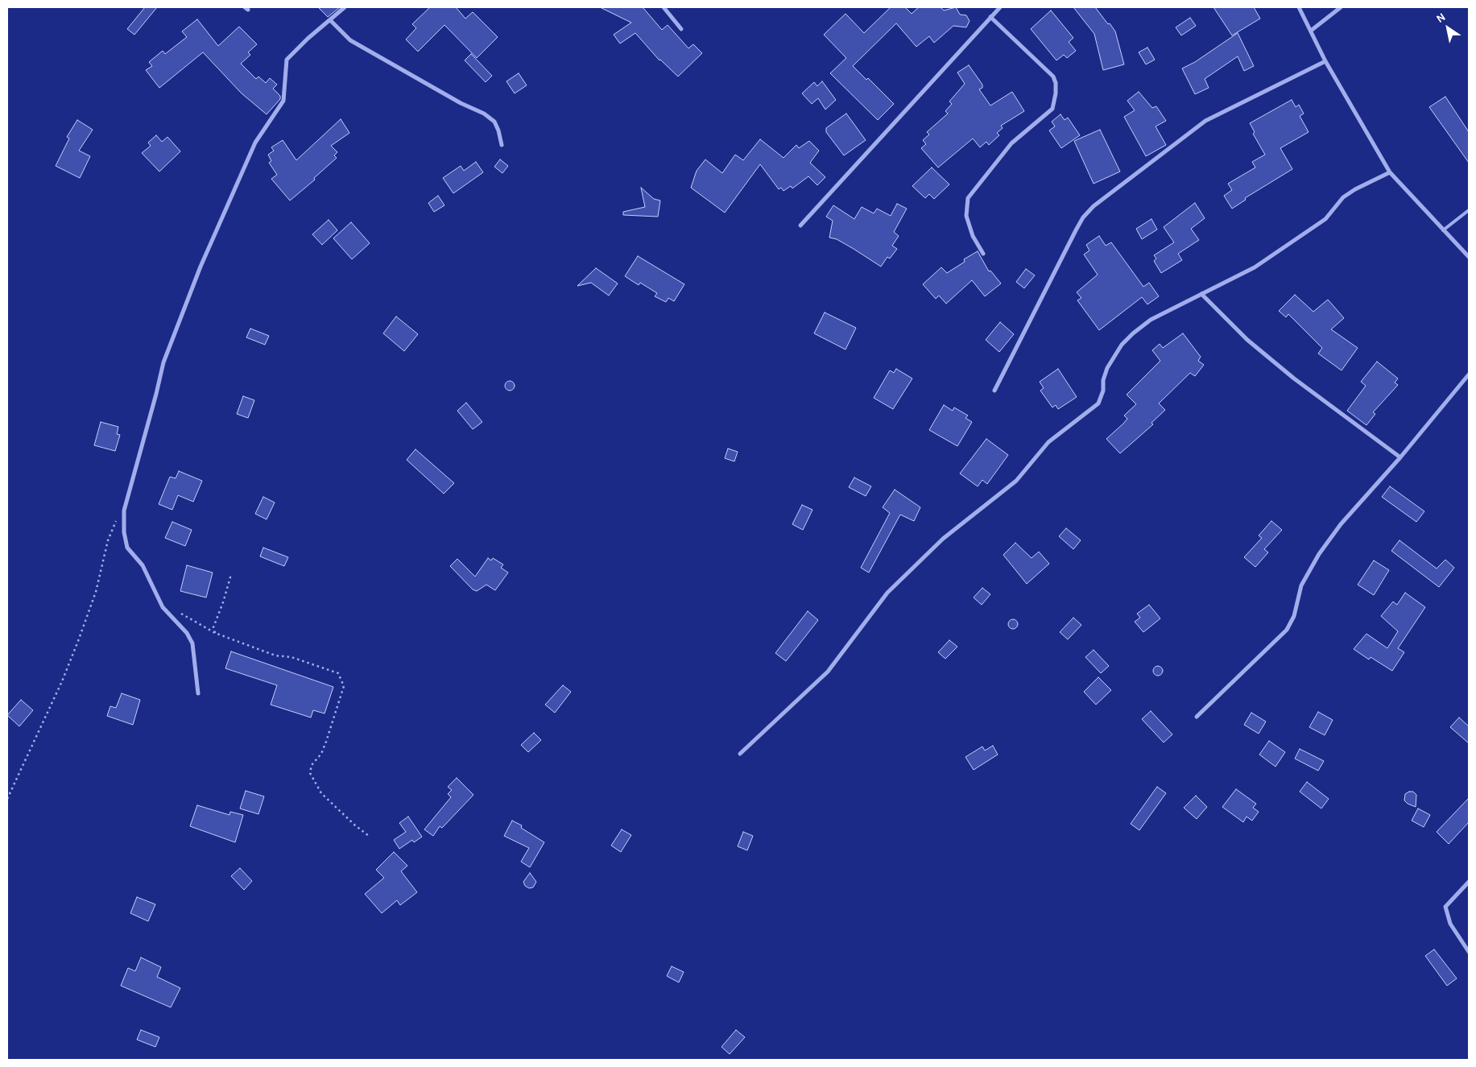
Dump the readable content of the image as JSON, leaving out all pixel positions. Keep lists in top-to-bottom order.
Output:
{
  "north": "top left"
}
